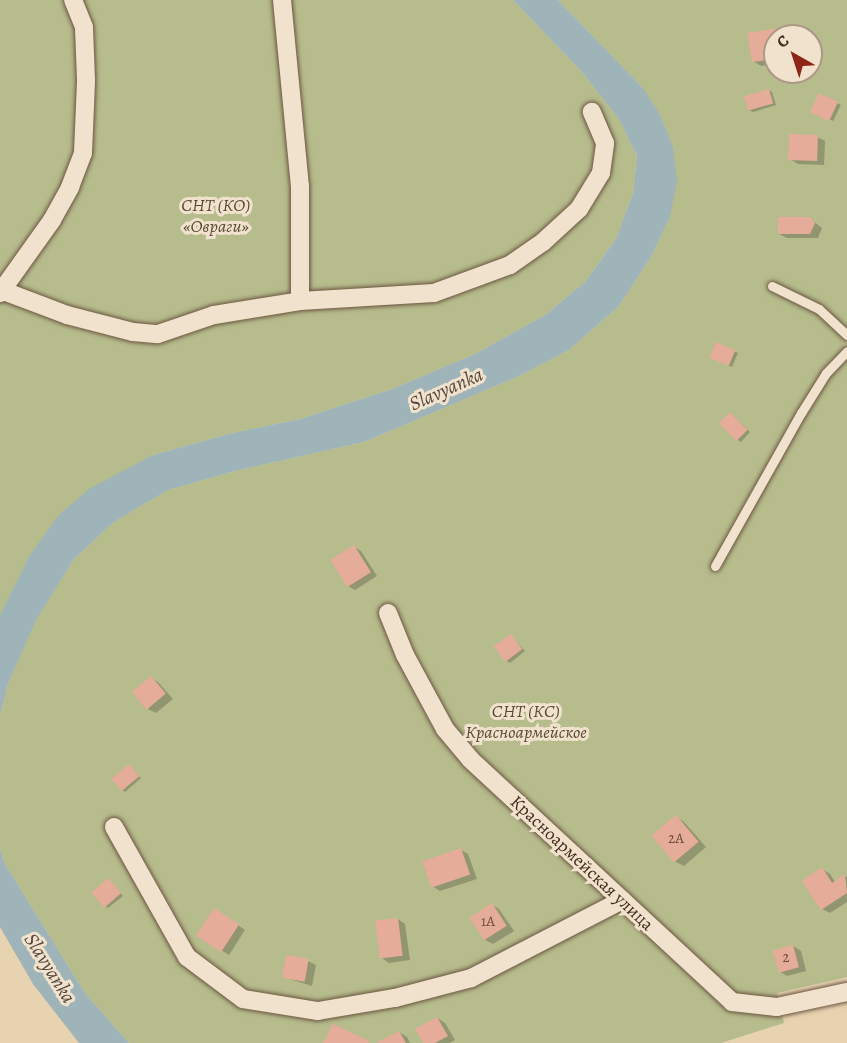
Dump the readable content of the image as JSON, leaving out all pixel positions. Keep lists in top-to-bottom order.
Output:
{
  "streets": {
    "street": ["Красноармейская улица"]
  },
  "water": ["Slavyanka"],
  "parks": ["СНТ (КО) «Овраги»", "СНТ (КС) Красноармейское"],
  "house_numbers": ["2А", "1А", "2"],
  "north": "top left"
}
